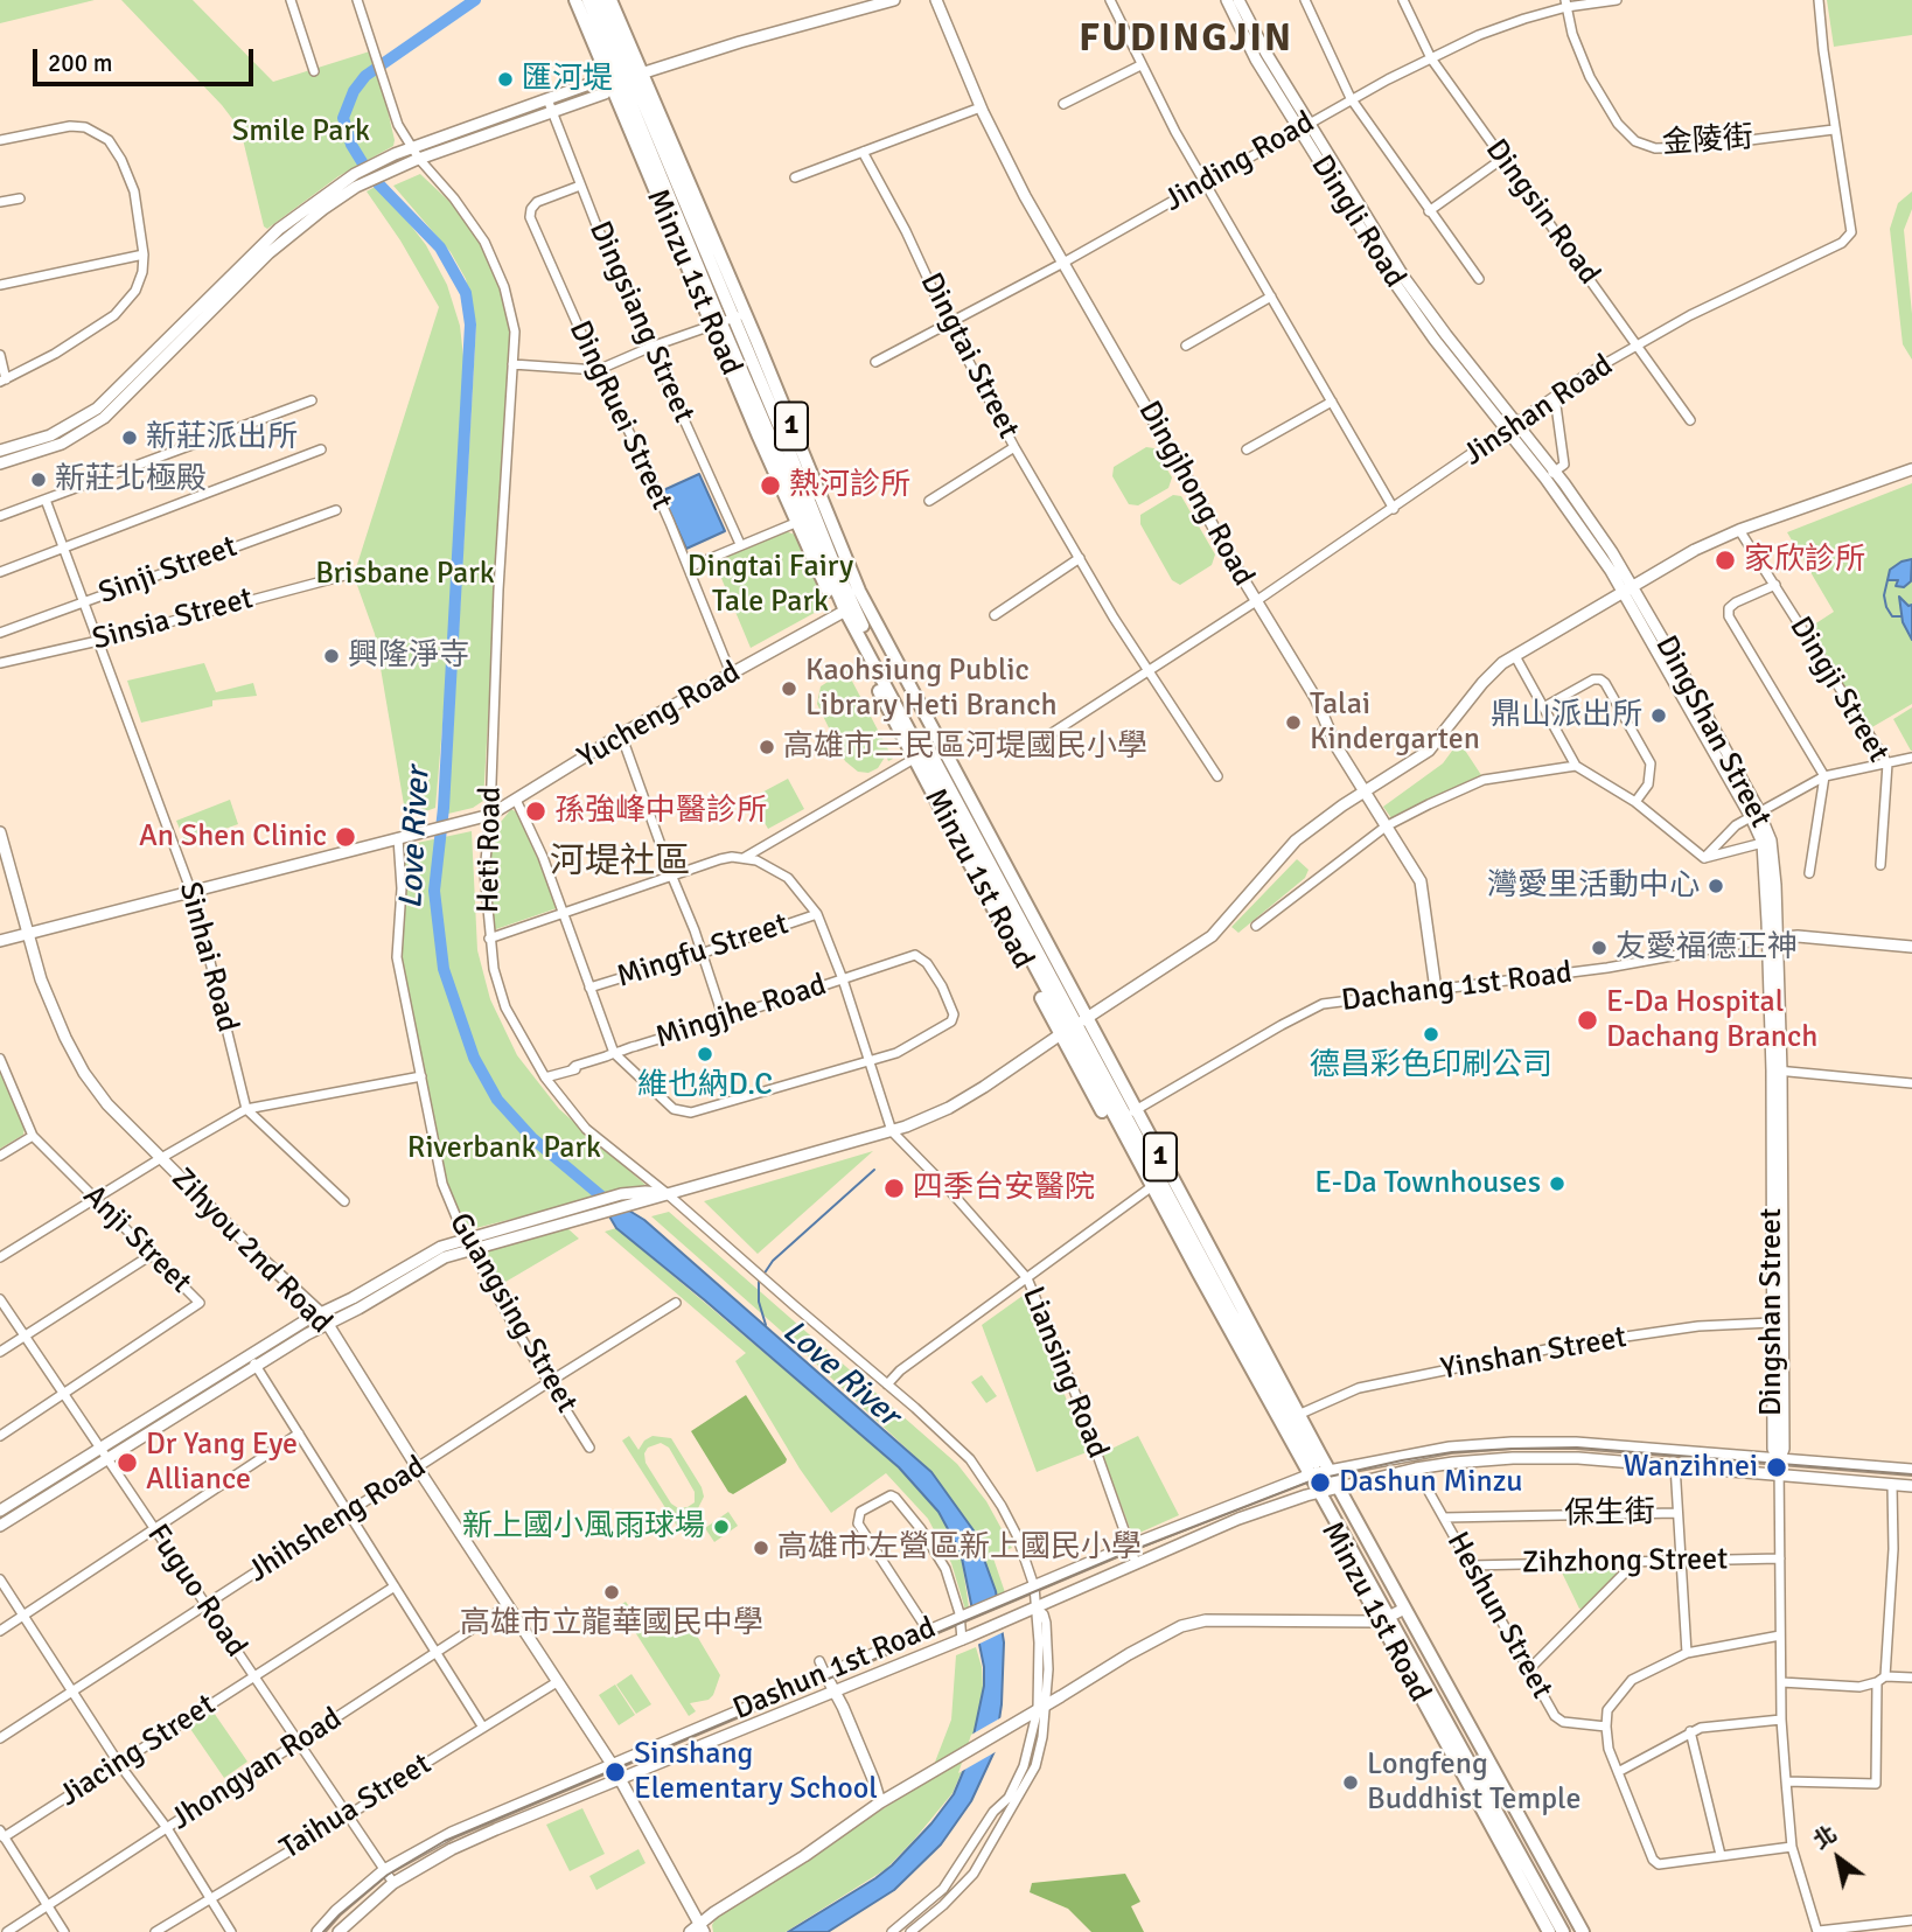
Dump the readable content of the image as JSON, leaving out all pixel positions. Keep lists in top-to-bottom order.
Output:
{
  "streets": {
    "main road": ["Minzu 1st Road", "1"],
    "street": [
      "金陵街",
      "Jinding Road",
      "Dingsin Road",
      "Dingli Road",
      "Dingsiang Street",
      "Dingtai Street",
      "Jinshan Road",
      "DingRuei Street",
      "Dingjhong Road",
      "Sinji Street",
      "Sinsia Street",
      "Dingji Street",
      "Yucheng Road",
      "DingShan Street",
      "Heti Road",
      "Mingfu Street",
      "Sinhai Road",
      "Dachang 1st Road",
      "Mingjhe Road",
      "Anji Street",
      "Zihyou 2nd Road",
      "Dingshan Street",
      "Guangsing Street",
      "Yinshan Street",
      "Liansing Road",
      "保生街",
      "Jhihsheng Road",
      "Zihzhong Street",
      "Fuguo Road",
      "Heshun Street",
      "Dashun 1st Road",
      "Jiacing Street",
      "Jhongyan Road",
      "Taihua Street"
    ]
  },
  "crossings": [
    ["金陵街", "Jinding Road"],
    ["金陵街", "Jinshan Road"],
    ["Jinding Road", "Dingsin Road"],
    ["Jinding Road", "Dingli Road"],
    ["Jinding Road", "Dingtai Street"],
    ["Jinding Road", "Dingjhong Road"],
    ["Dingsin Road", "Jinshan Road"],
    ["Dingli Road", "Jinshan Road"],
    ["Dingli Road", "DingShan Street"],
    ["Minzu 1st Road", "Yucheng Road"],
    ["Minzu 1st Road", "Dachang 1st Road"],
    ["Minzu 1st Road", "Yinshan Street"],
    ["Dingsiang Street", "DingRuei Street"],
    ["Dingtai Street", "Jinshan Road"],
    ["Jinshan Road", "Dingjhong Road"],
    ["Jinshan Road", "DingShan Street"],
    ["DingRuei Street", "Yucheng Road"],
    ["Dingjhong Road", "Dachang 1st Road"],
    ["Sinji Street", "Sinhai Road"],
    ["Sinsia Street", "Sinhai Road"],
    ["Yucheng Road", "Heti Road"],
    ["Yucheng Road", "Guangsing Street"],
    ["DingShan Street", "Dachang 1st Road"],
    ["DingShan Street", "Dingshan Street"],
    ["Heti Road", "Mingjhe Road"],
    ["Heti Road", "Dashun 1st Road"],
    ["Dachang 1st Road", "Dingshan Street"],
    ["Anji Street", "Fuguo Road"],
    ["Zihyou 2nd Road", "Jhihsheng Road"],
    ["Zihyou 2nd Road", "Dashun 1st Road"],
    ["Zihyou 2nd Road", "Jhongyan Road"],
    ["Zihyou 2nd Road", "Taihua Street"],
    ["Dingshan Street", "Yinshan Street"],
    ["Dingshan Street", "Zihzhong Street"],
    ["Guangsing Street", "Jhihsheng Road"],
    ["保生街", "Heshun Street"],
    ["Jhihsheng Road", "Fuguo Road"],
    ["Zihzhong Street", "Heshun Street"],
    ["Fuguo Road", "Dashun 1st Road"],
    ["Fuguo Road", "Jiacing Street"],
    ["Fuguo Road", "Jhongyan Road"],
    ["Fuguo Road", "Taihua Street"]
  ],
  "districts": ["FUDINGJIN", "河堤社區"],
  "water": ["Love River"],
  "parks": [
    "Smile Park",
    "Dingtai Fairy Tale Park",
    "Brisbane Park",
    "Riverbank Park"
  ],
  "places": [
    "匯河堤",
    "新莊派出所",
    "新莊北極殿",
    "熱河診所",
    "家欣診所",
    "興隆淨寺",
    "Kaohsiung Public Library Heti Branch",
    "鼎山派出所",
    "Talai Kindergarten",
    "高雄市三民區河堤國民小學",
    "孫強峰中醫診所",
    "An Shen Clinic",
    "灣愛里活動中心",
    "友愛福德正神",
    "E-Da Hospital Dachang Branch",
    "德昌彩色印刷公司",
    "維也納D.C",
    "E-Da Townhouses",
    "四季台安醫院",
    "Dr Yang Eye Alliance",
    "Wanzihnei",
    "Dashun Minzu",
    "新上國小風雨球場",
    "高雄市左營區新上國民小學",
    "高雄市立龍華國民中學",
    "Sinshang Elementary School",
    "Longfeng Buddhist Temple"
  ],
  "scale_bar": "200 m",
  "north": "top left"
}
